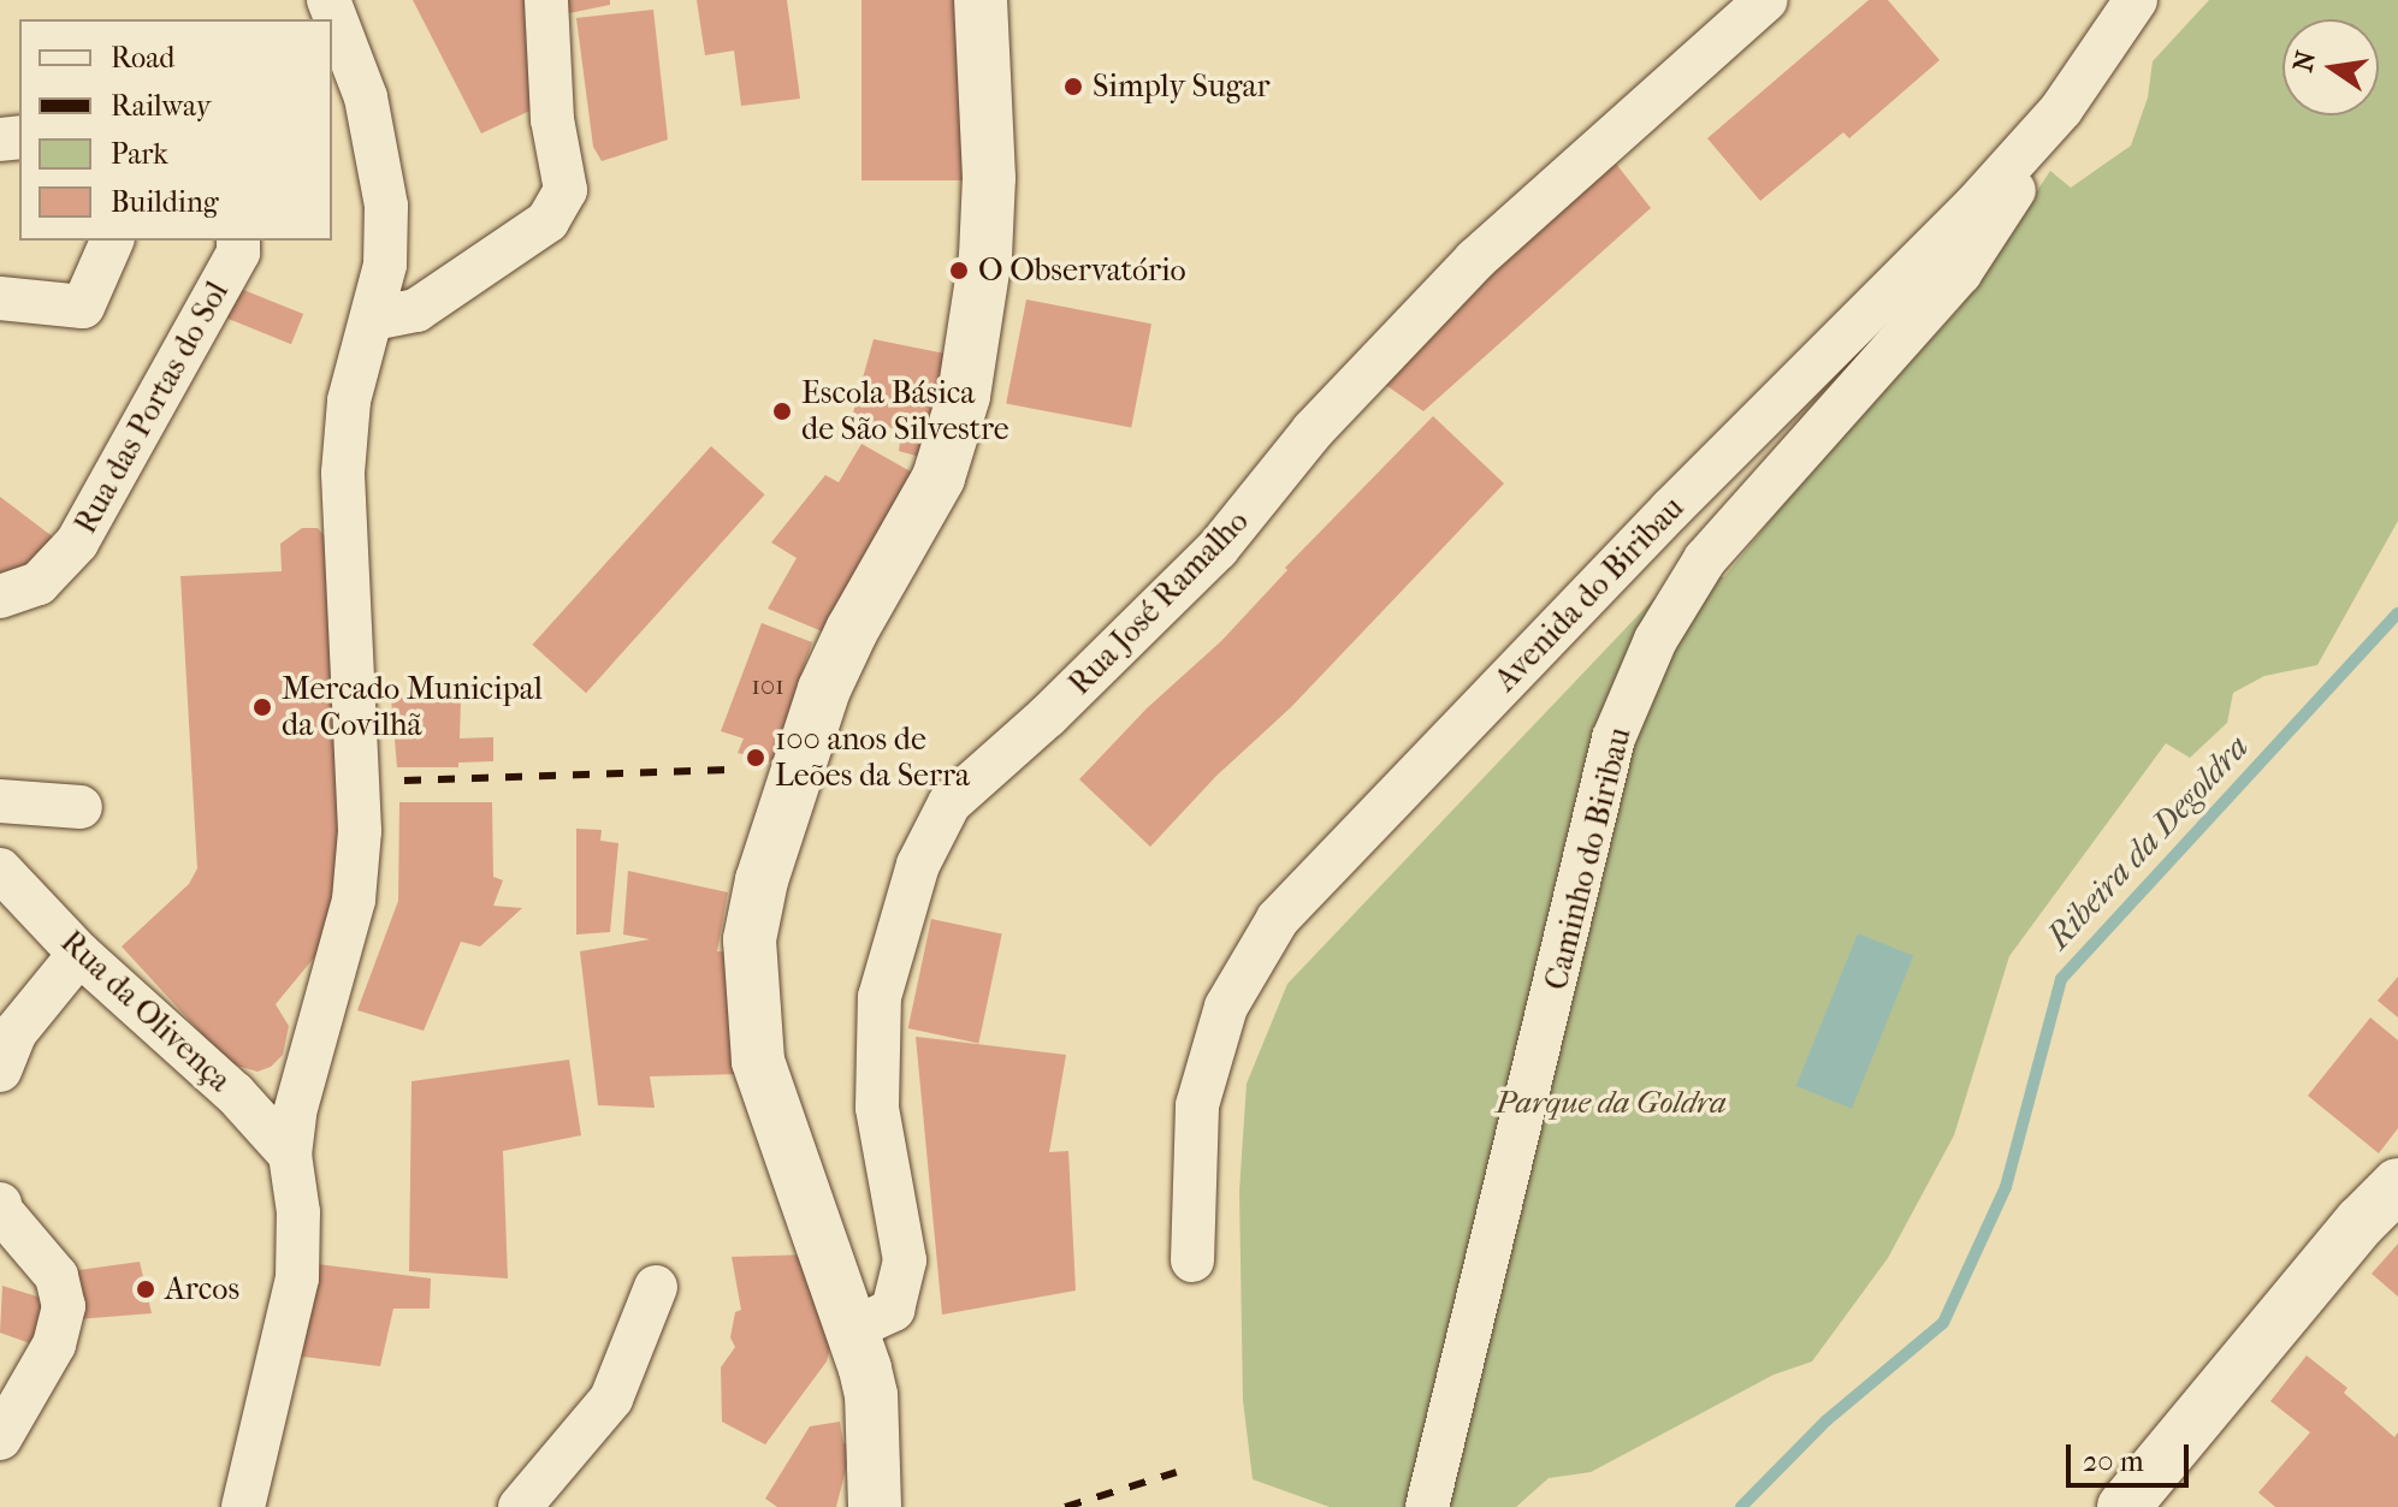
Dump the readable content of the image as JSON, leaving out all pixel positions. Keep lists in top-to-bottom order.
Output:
{
  "streets": {
    "street": [
      "Rua das Portas do Sol",
      "Avenida do Biribau",
      "Rua José Ramalho",
      "Caminho do Biribau",
      "Rua da Olivença"
    ]
  },
  "crossings": [
    ["Avenida do Biribau", "Caminho do Biribau"]
  ],
  "water": ["Ribeira da Degoldra"],
  "parks": ["Parque da Goldra"],
  "places": [
    "Simply Sugar",
    "O Observatório",
    "Escola Básica de São Silvestre",
    "Mercado Municipal da Covilhã",
    "100 anos de Leões da Serra",
    "Arcos"
  ],
  "house_numbers": ["101"],
  "legend": [
    "Road",
    "Railway",
    "Park",
    "Building"
  ],
  "scale_bar": "20 m",
  "north": "left"
}
